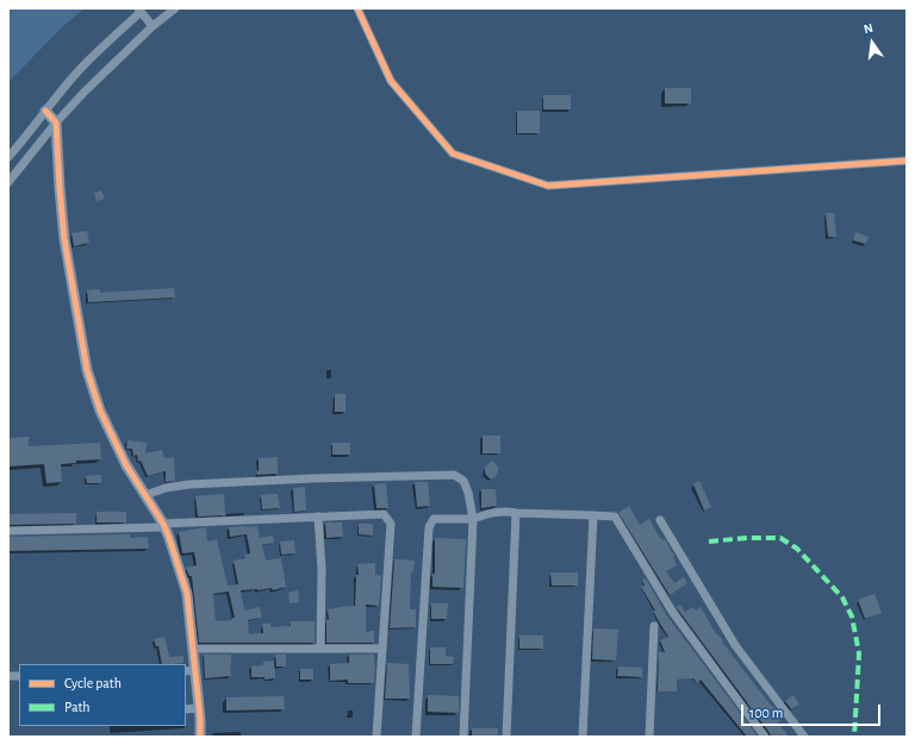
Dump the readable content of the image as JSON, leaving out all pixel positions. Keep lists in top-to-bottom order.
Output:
{
  "legend": ["Cycle path", "Path"],
  "scale_bar": "100 m",
  "north": "top"
}
